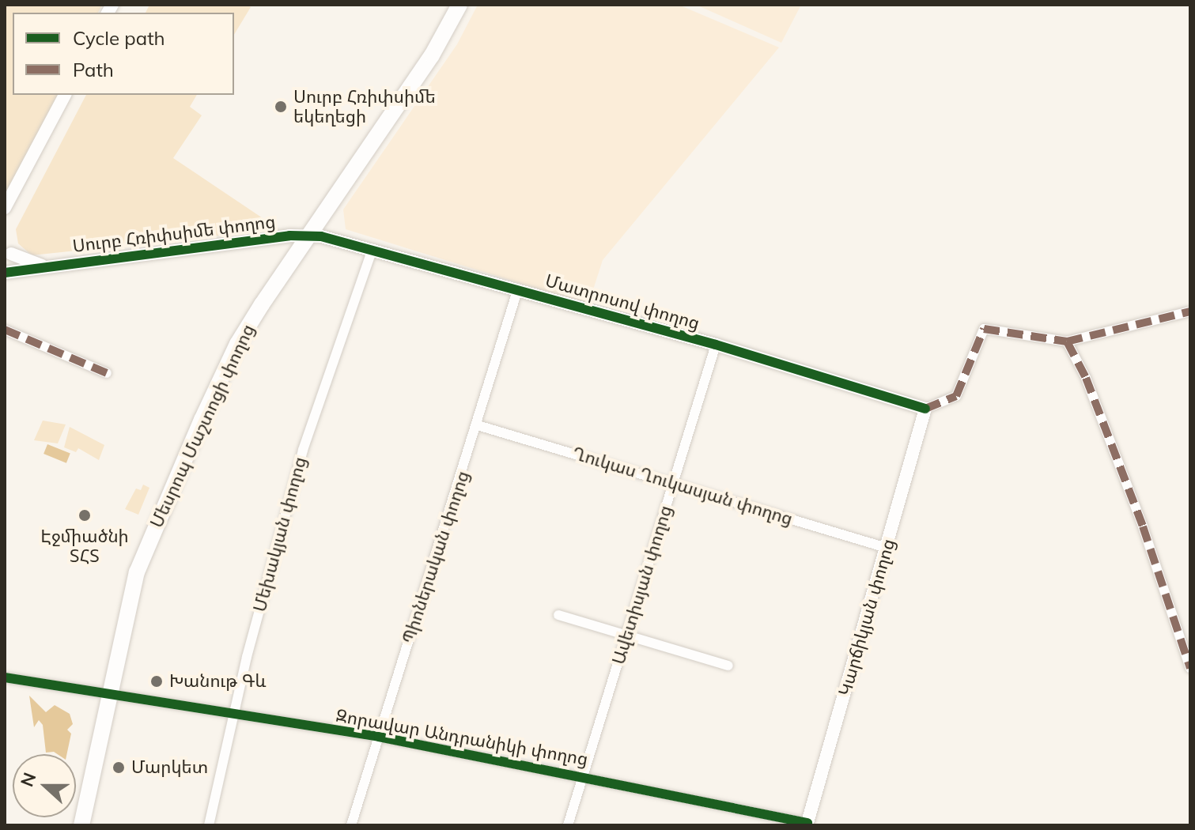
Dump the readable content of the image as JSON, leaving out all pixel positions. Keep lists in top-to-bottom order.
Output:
{
  "streets": {
    "main road": ["Մեսրոպ Մաշտոցի փողոց"],
    "street": [
      "Սուրբ Հռիփսիմե փողոց",
      "Մատրոսով փողոց",
      "Ղուկաս Ղուկասյան փողոց",
      "Մեխակյան փողոց",
      "Պիոներական փողոց",
      "Ավետիսյան փողոց",
      "Կարճիկյան փողոց",
      "Զորավար Անդրանիկի փողոց"
    ]
  },
  "crossings": [
    ["Սուրբ Հռիփսիմե փողոց", "Մատրոսով փողոց"],
    ["Սուրբ Հռիփսիմե փողոց", "Մեսրոպ Մաշտոցի փողոց"],
    ["Մատրոսով փողոց", "Մեսրոպ Մաշտոցի փողոց"],
    ["Մատրոսով փողոց", "Մեխակյան փողոց"],
    ["Մատրոսով փողոց", "Պիոներական փողոց"],
    ["Մատրոսով փողոց", "Ավետիսյան փողոց"],
    ["Մատրոսով փողոց", "Կարճիկյան փողոց"],
    ["Մեսրոպ Մաշտոցի փողոց", "Զորավար Անդրանիկի փողոց"],
    ["Ղուկաս Ղուկասյան փողոց", "Պիոներական փողոց"],
    ["Ղուկաս Ղուկասյան փողոց", "Ավետիսյան փողոց"],
    ["Ղուկաս Ղուկասյան փողոց", "Կարճիկյան փողոց"],
    ["Մեխակյան փողոց", "Զորավար Անդրանիկի փողոց"],
    ["Պիոներական փողոց", "Զորավար Անդրանիկի փողոց"],
    ["Ավետիսյան փողոց", "Զորավար Անդրանիկի փողոց"],
    ["Կարճիկյան փողոց", "Զորավար Անդրանիկի փողոց"]
  ],
  "places": [
    "Սուրբ Հռիփսիմե եկեղեցի",
    "Էջմիածնի ՏՀՏ",
    "Խանութ Գև",
    "Մարկետ"
  ],
  "legend": ["Cycle path", "Path"],
  "north": "left"
}
